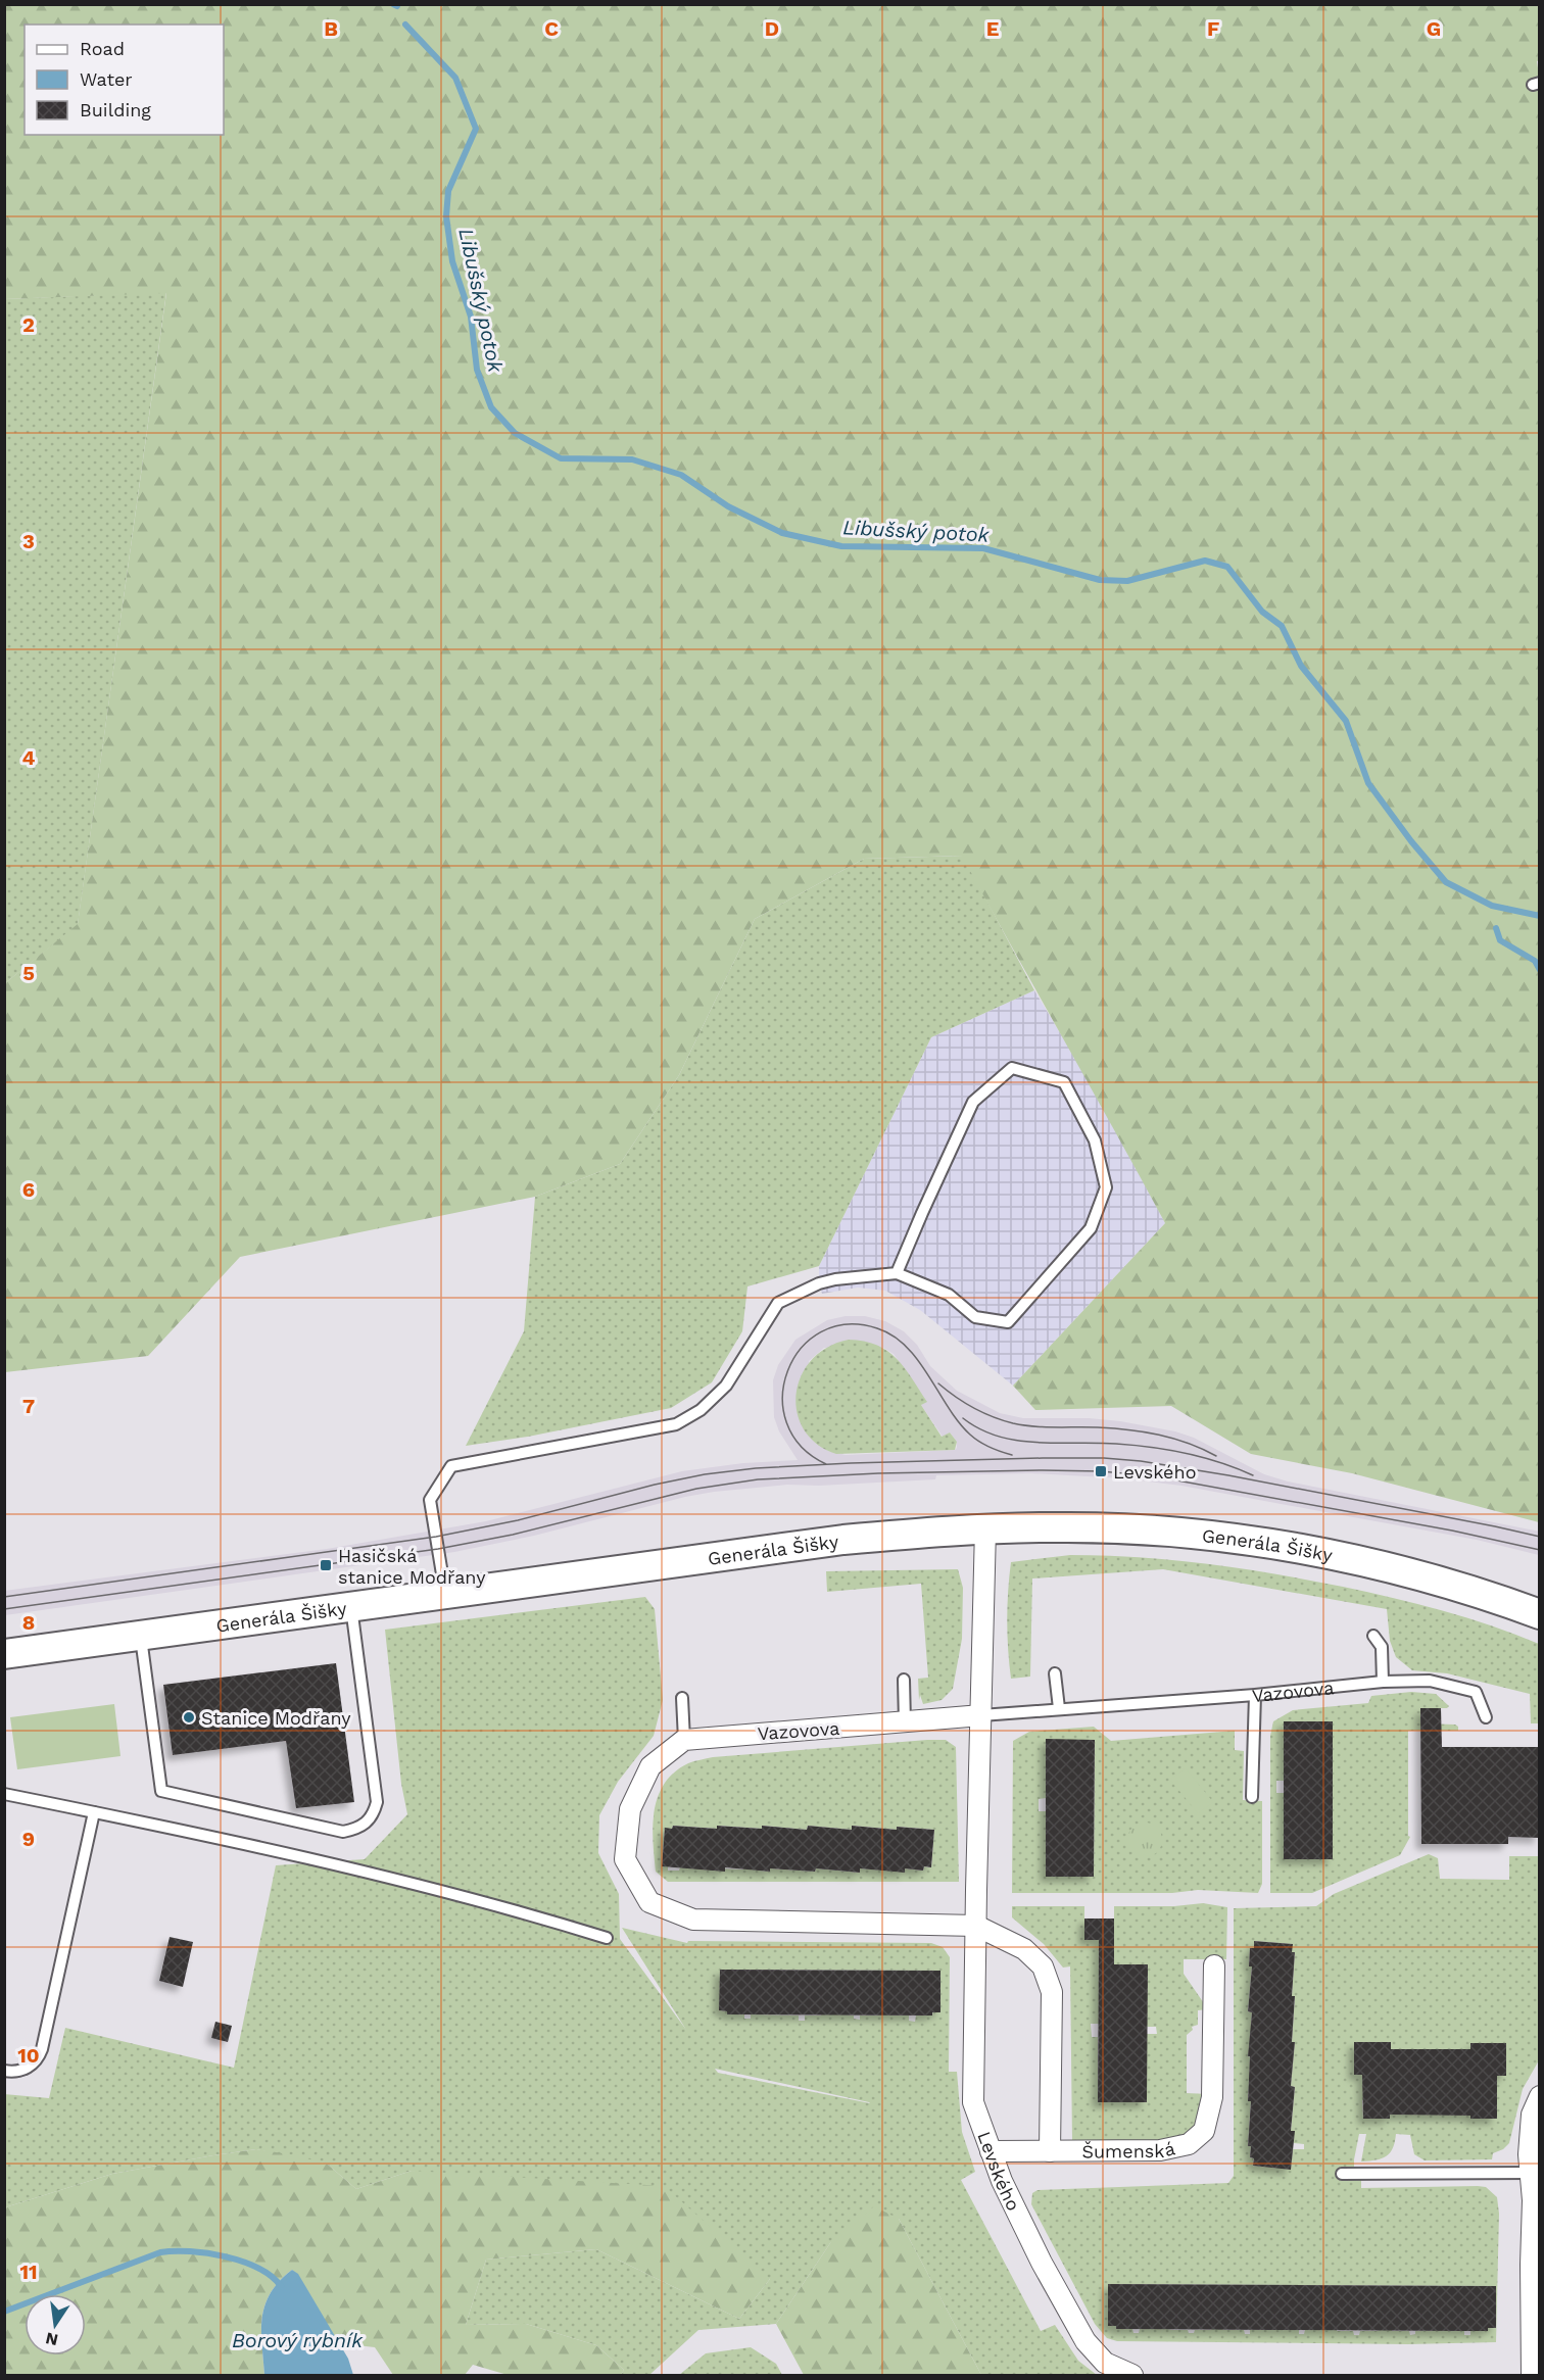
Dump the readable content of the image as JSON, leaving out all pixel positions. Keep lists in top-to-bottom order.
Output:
{
  "streets": {
    "main road": ["Generála Šišky"],
    "street": ["Vazovova", "Šumenská", "Levského"]
  },
  "crossings": [
    ["Generála Šišky", "Levského"],
    ["Vazovova", "Levského"],
    ["Šumenská", "Levského"]
  ],
  "water": ["Libušský potok", "Borový rybník"],
  "places": {
    "transit": ["Levského", "Hasičská stanice Modřany"],
    "other": ["Stanice Modřany"]
  },
  "legend": ["Road", "Water", "Building"],
  "north": "bottom",
  "grid": {
    "columns": [
      "B",
      "C",
      "D",
      "E",
      "F",
      "G"
    ],
    "rows": [
      "2",
      "3",
      "4",
      "5",
      "6",
      "7",
      "8",
      "9",
      "10",
      "11"
    ]
  }
}
